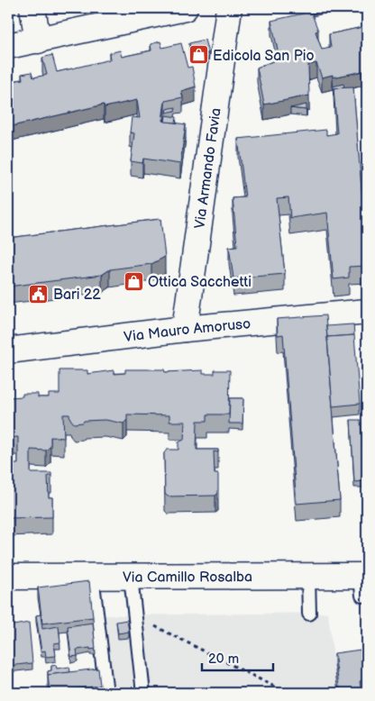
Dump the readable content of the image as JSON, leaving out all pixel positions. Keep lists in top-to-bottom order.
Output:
{
  "streets": {
    "street": ["Via Armando Favia", "Via Mauro Amoruso", "Via Camillo Rosalba"]
  },
  "crossings": [
    ["Via Armando Favia", "Via Mauro Amoruso"]
  ],
  "places": {
    "shop": ["Edicola San Pio", "Ottica Sacchetti"],
    "public building": ["Bari 22"]
  },
  "scale_bar": "20 m"
}
